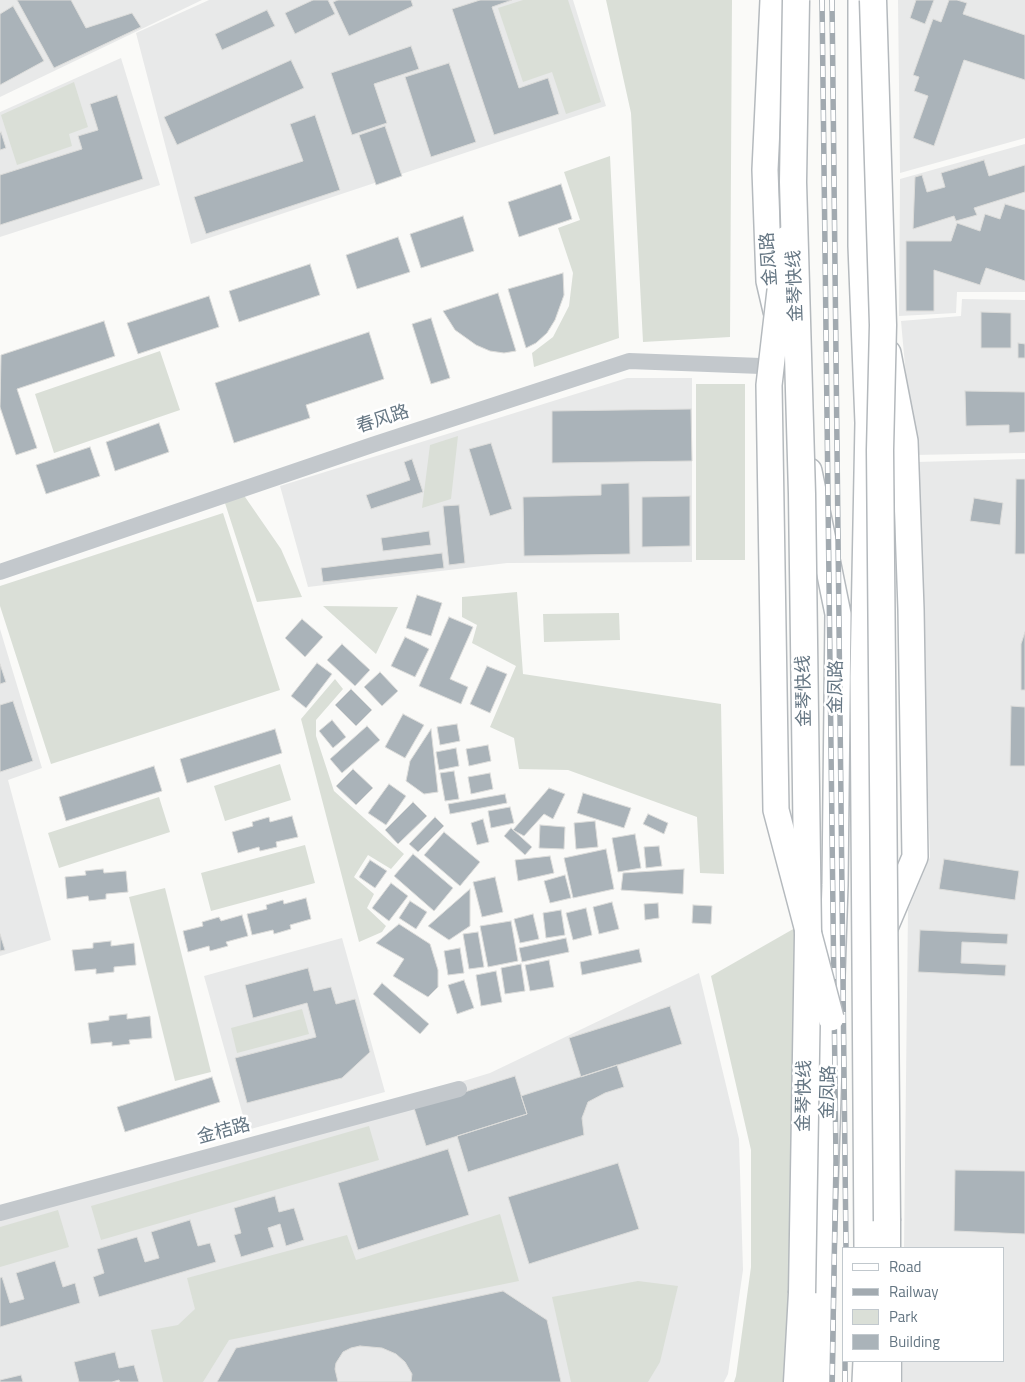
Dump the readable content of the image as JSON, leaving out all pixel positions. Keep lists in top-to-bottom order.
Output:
{
  "streets": {
    "highway": ["金琴快线"],
    "main road": ["金凤路"],
    "street": ["春风路", "金桔路"]
  },
  "crossings": [
    ["金凤路", "春风路"]
  ],
  "legend": [
    "Road",
    "Railway",
    "Park",
    "Building"
  ]
}
